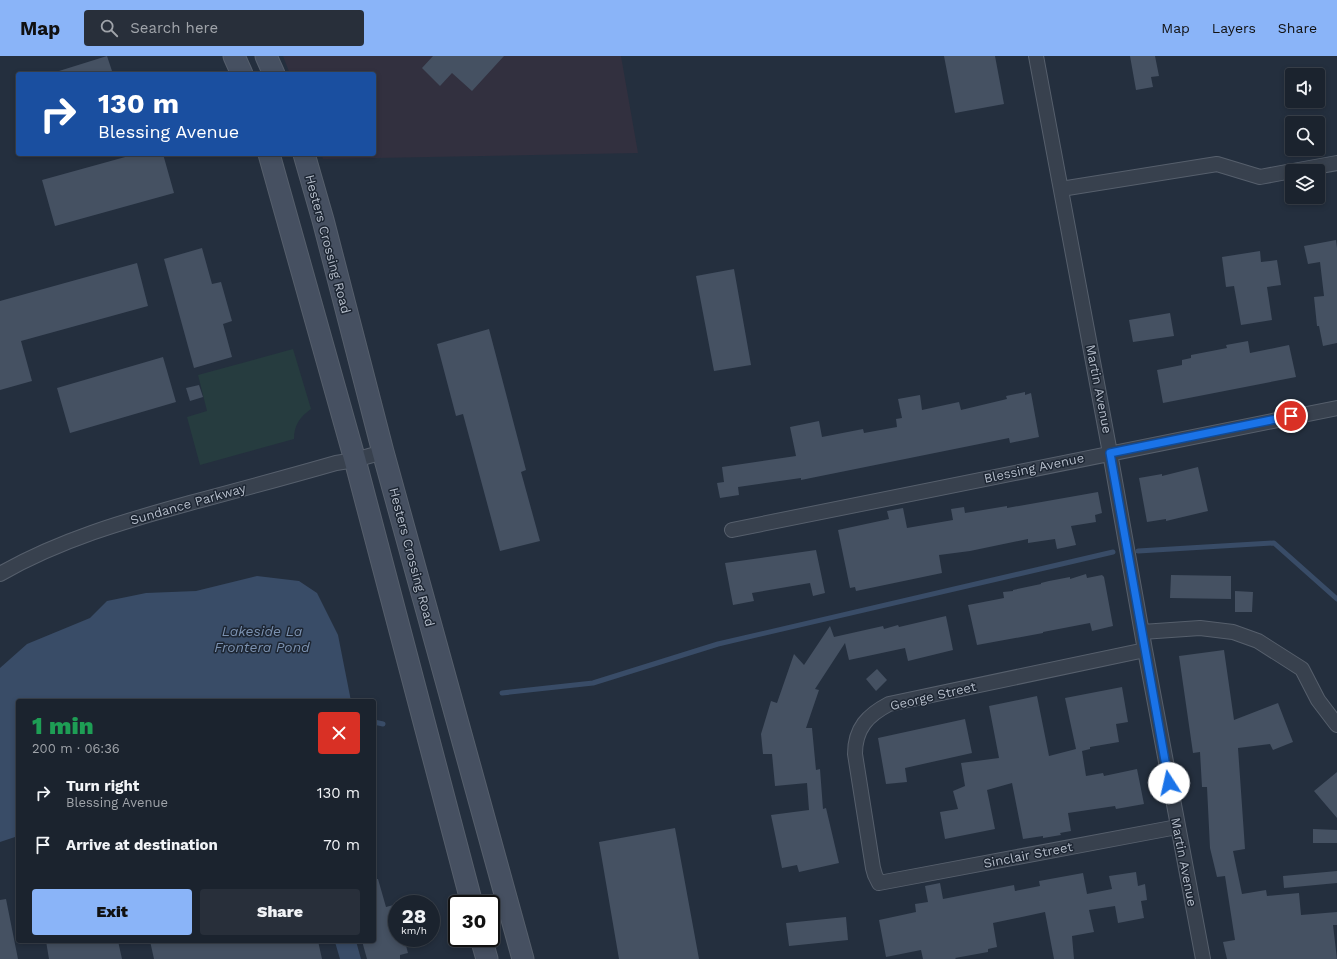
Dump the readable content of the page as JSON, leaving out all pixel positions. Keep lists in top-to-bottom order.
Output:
{
  "streets": {
    "street": [
      "Hesters Crossing Road",
      "Martin Avenue",
      "Blessing Avenue",
      "Sundance Parkway",
      "George Street",
      "Sinclair Street"
    ]
  },
  "crossings": [
    ["Hesters Crossing Road", "Sundance Parkway"],
    ["Martin Avenue", "Blessing Avenue"],
    ["Martin Avenue", "George Street"],
    ["Martin Avenue", "Sinclair Street"],
    ["George Street", "Sinclair Street"]
  ],
  "water": ["Lakeside La Frontera Pond"],
  "page": {
    "header": "Map",
    "search": "Search here",
    "nav": ["Map", "Layers", "Share"],
    "turn": ["130 m", "Blessing Avenue"],
    "heading": ["1 min", "200 m · 06:36"],
    "list": [
      {
        "name": "Turn right",
        "note": "Blessing Avenue",
        "value": "130 m"
      },
      {
        "name": "Arrive at destination",
        "value": "70 m"
      }
    ],
    "buttons": ["Exit", "Share"],
    "speed": "28 km/h",
    "limit": "30"
  }
}
